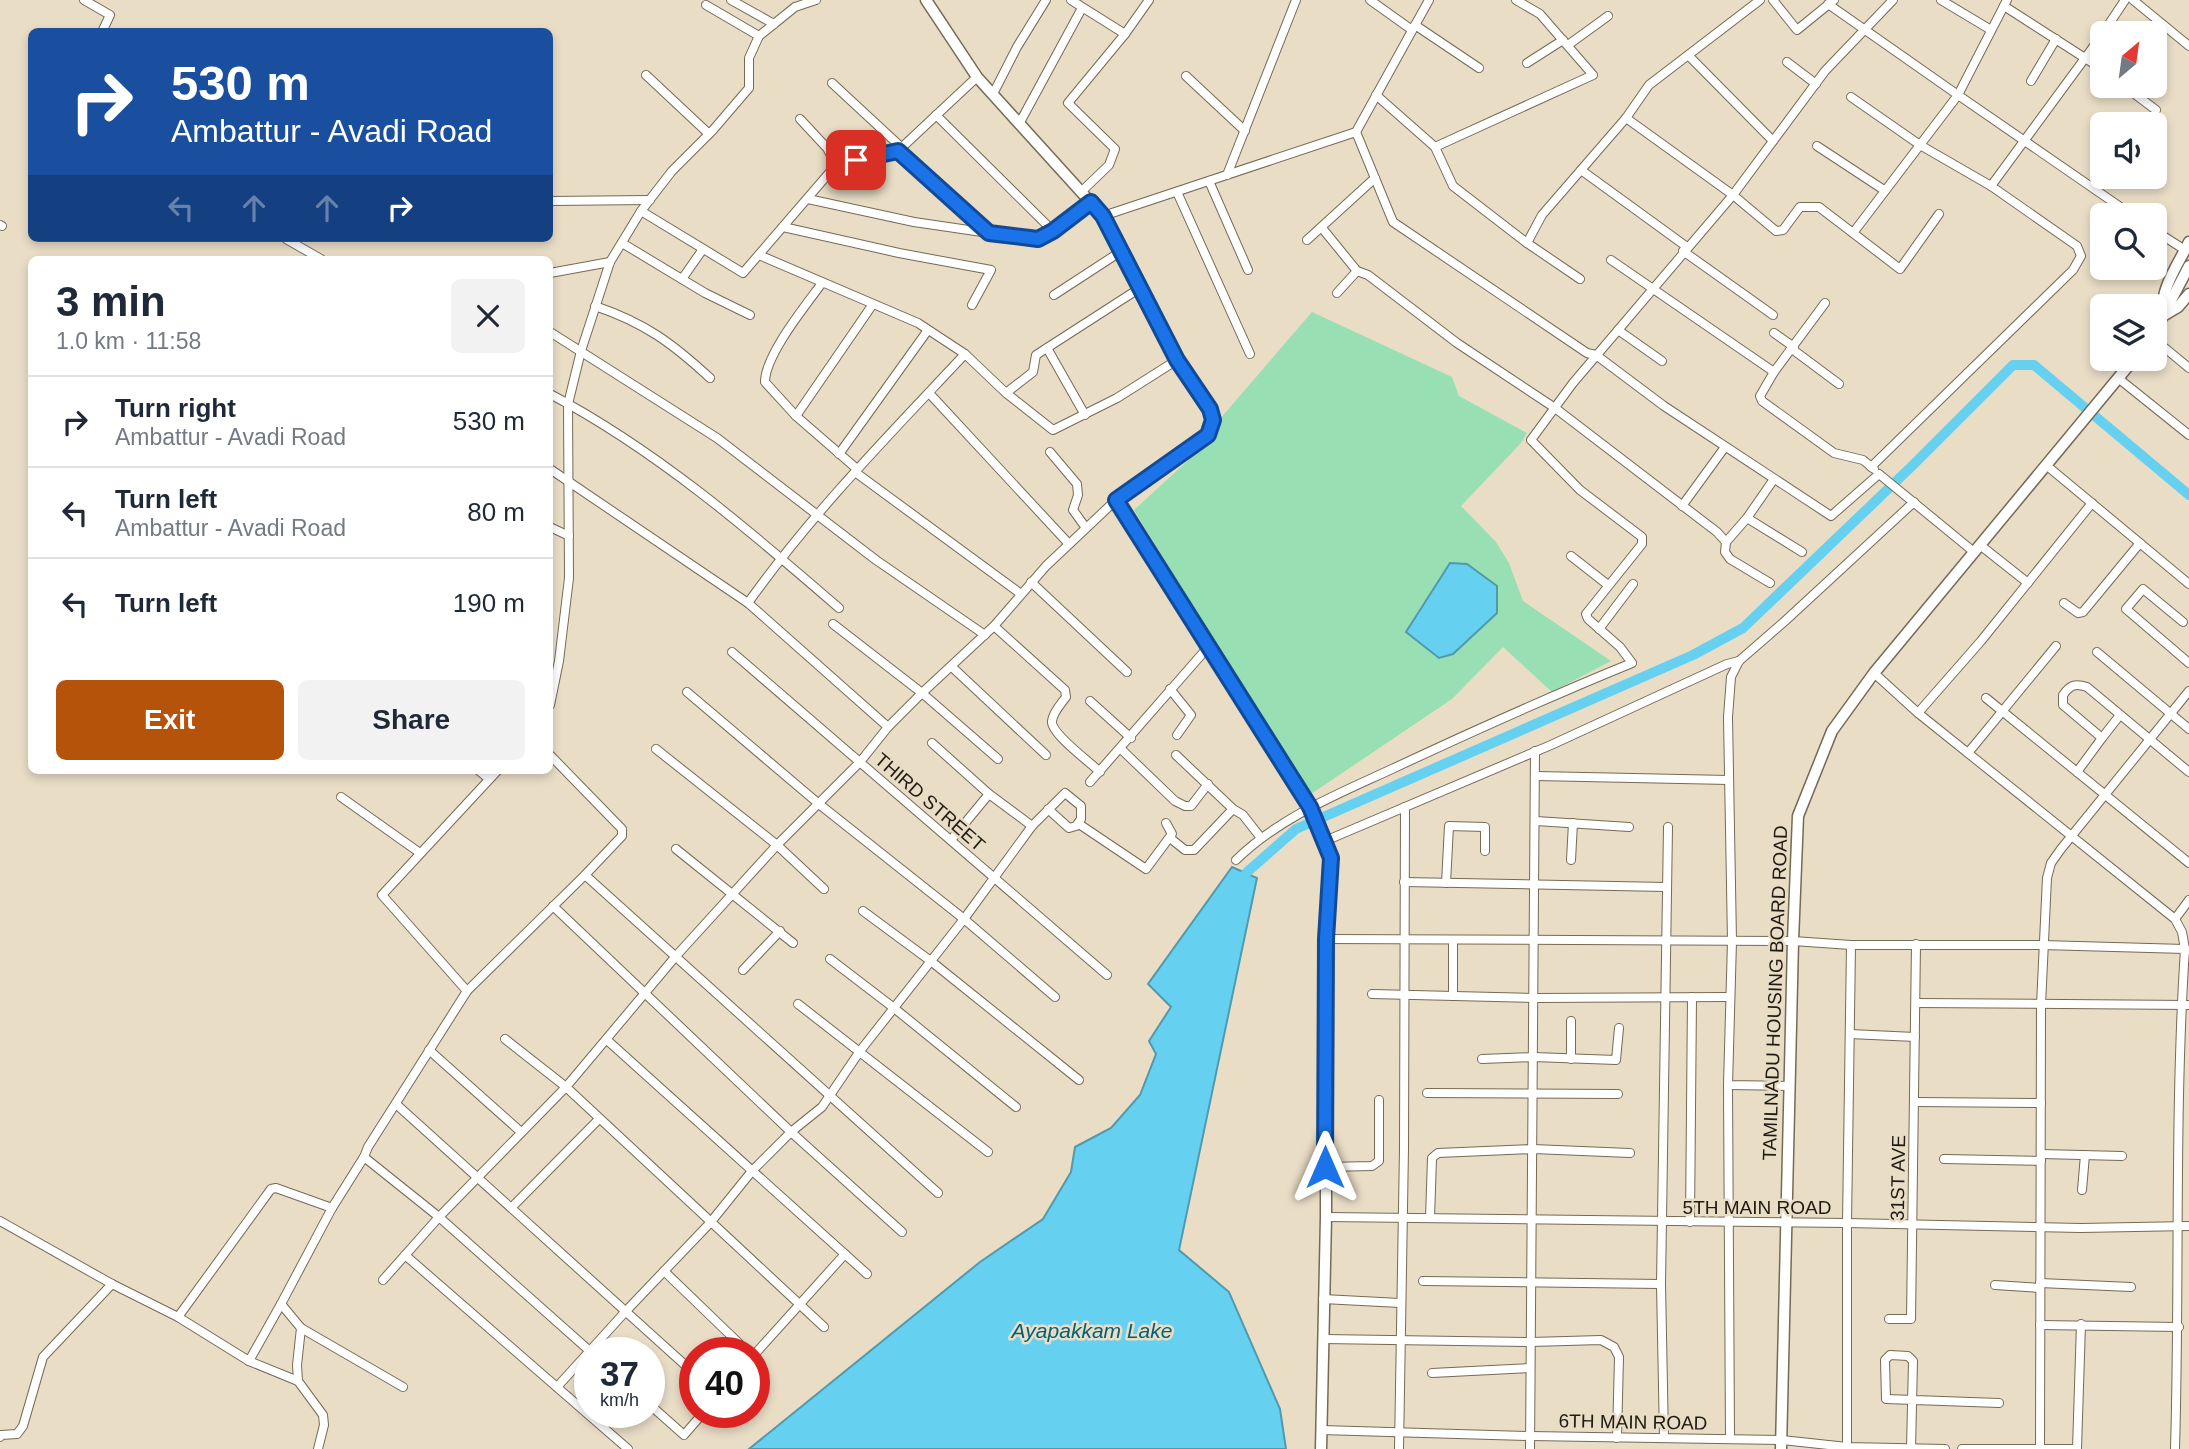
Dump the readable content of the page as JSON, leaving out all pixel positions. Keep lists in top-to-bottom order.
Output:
{
  "streets": {
    "street": [
      "THIRD STREET",
      "TAMILNADU HOUSING BOARD ROAD",
      "31ST AVE",
      "5TH MAIN ROAD",
      "6TH MAIN ROAD"
    ]
  },
  "crossings": [
    ["TAMILNADU HOUSING BOARD ROAD", "5TH MAIN ROAD"],
    ["TAMILNADU HOUSING BOARD ROAD", "6TH MAIN ROAD"],
    ["31ST AVE", "5TH MAIN ROAD"]
  ],
  "water": ["Ayapakkam Lake"],
  "north": "top right",
  "page": {
    "turn": ["530 m", "Ambattur - Avadi Road"],
    "heading": ["3 min", "1.0 km · 11:58"],
    "list": [
      {
        "name": "Turn right",
        "note": "Ambattur - Avadi Road",
        "value": "530 m"
      },
      {
        "name": "Turn left",
        "note": "Ambattur - Avadi Road",
        "value": "80 m"
      },
      {
        "name": "Turn left",
        "value": "190 m"
      }
    ],
    "buttons": ["Exit", "Share"],
    "speed": "37 km/h",
    "limit": "40"
  }
}
